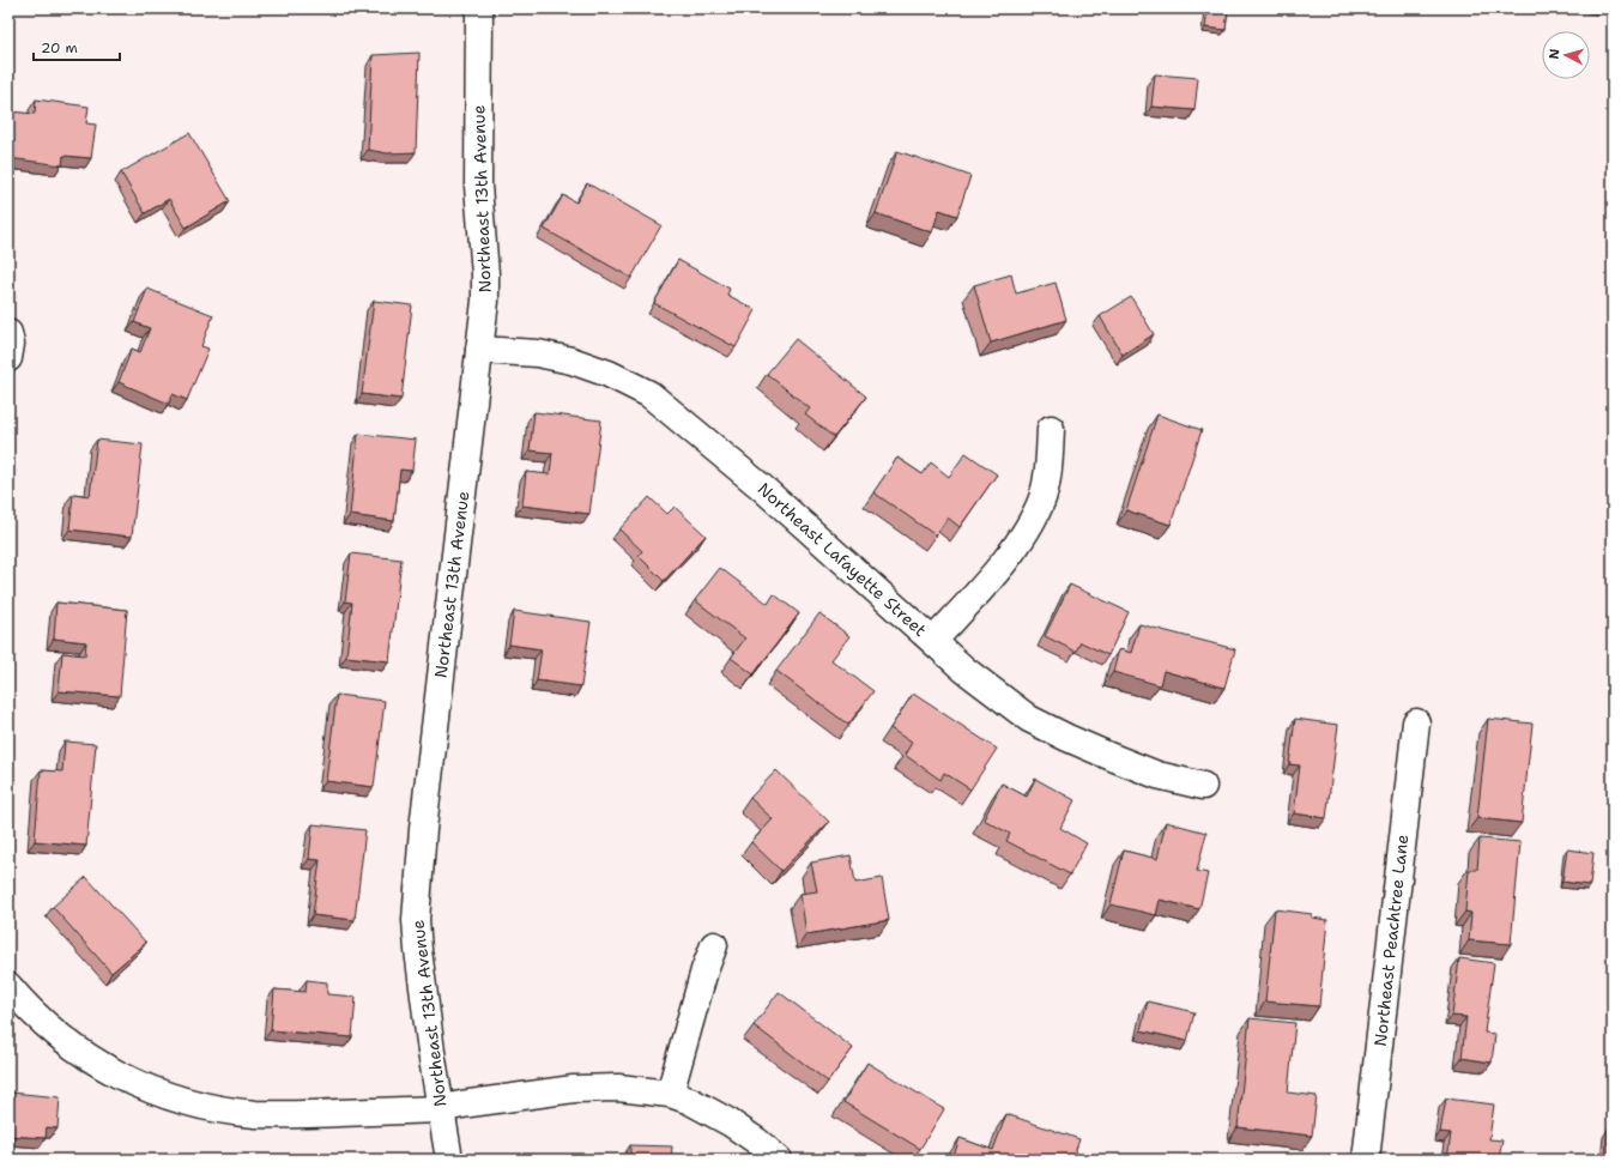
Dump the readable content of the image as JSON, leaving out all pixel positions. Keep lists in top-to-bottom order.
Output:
{
  "streets": {
    "street": ["Northeast 13th Avenue", "Northeast Lafayette Street", "Northeast Peachtree Lane"]
  },
  "crossings": [
    ["Northeast 13th Avenue", "Northeast Lafayette Street"]
  ],
  "scale_bar": "20 m",
  "north": "left"
}
